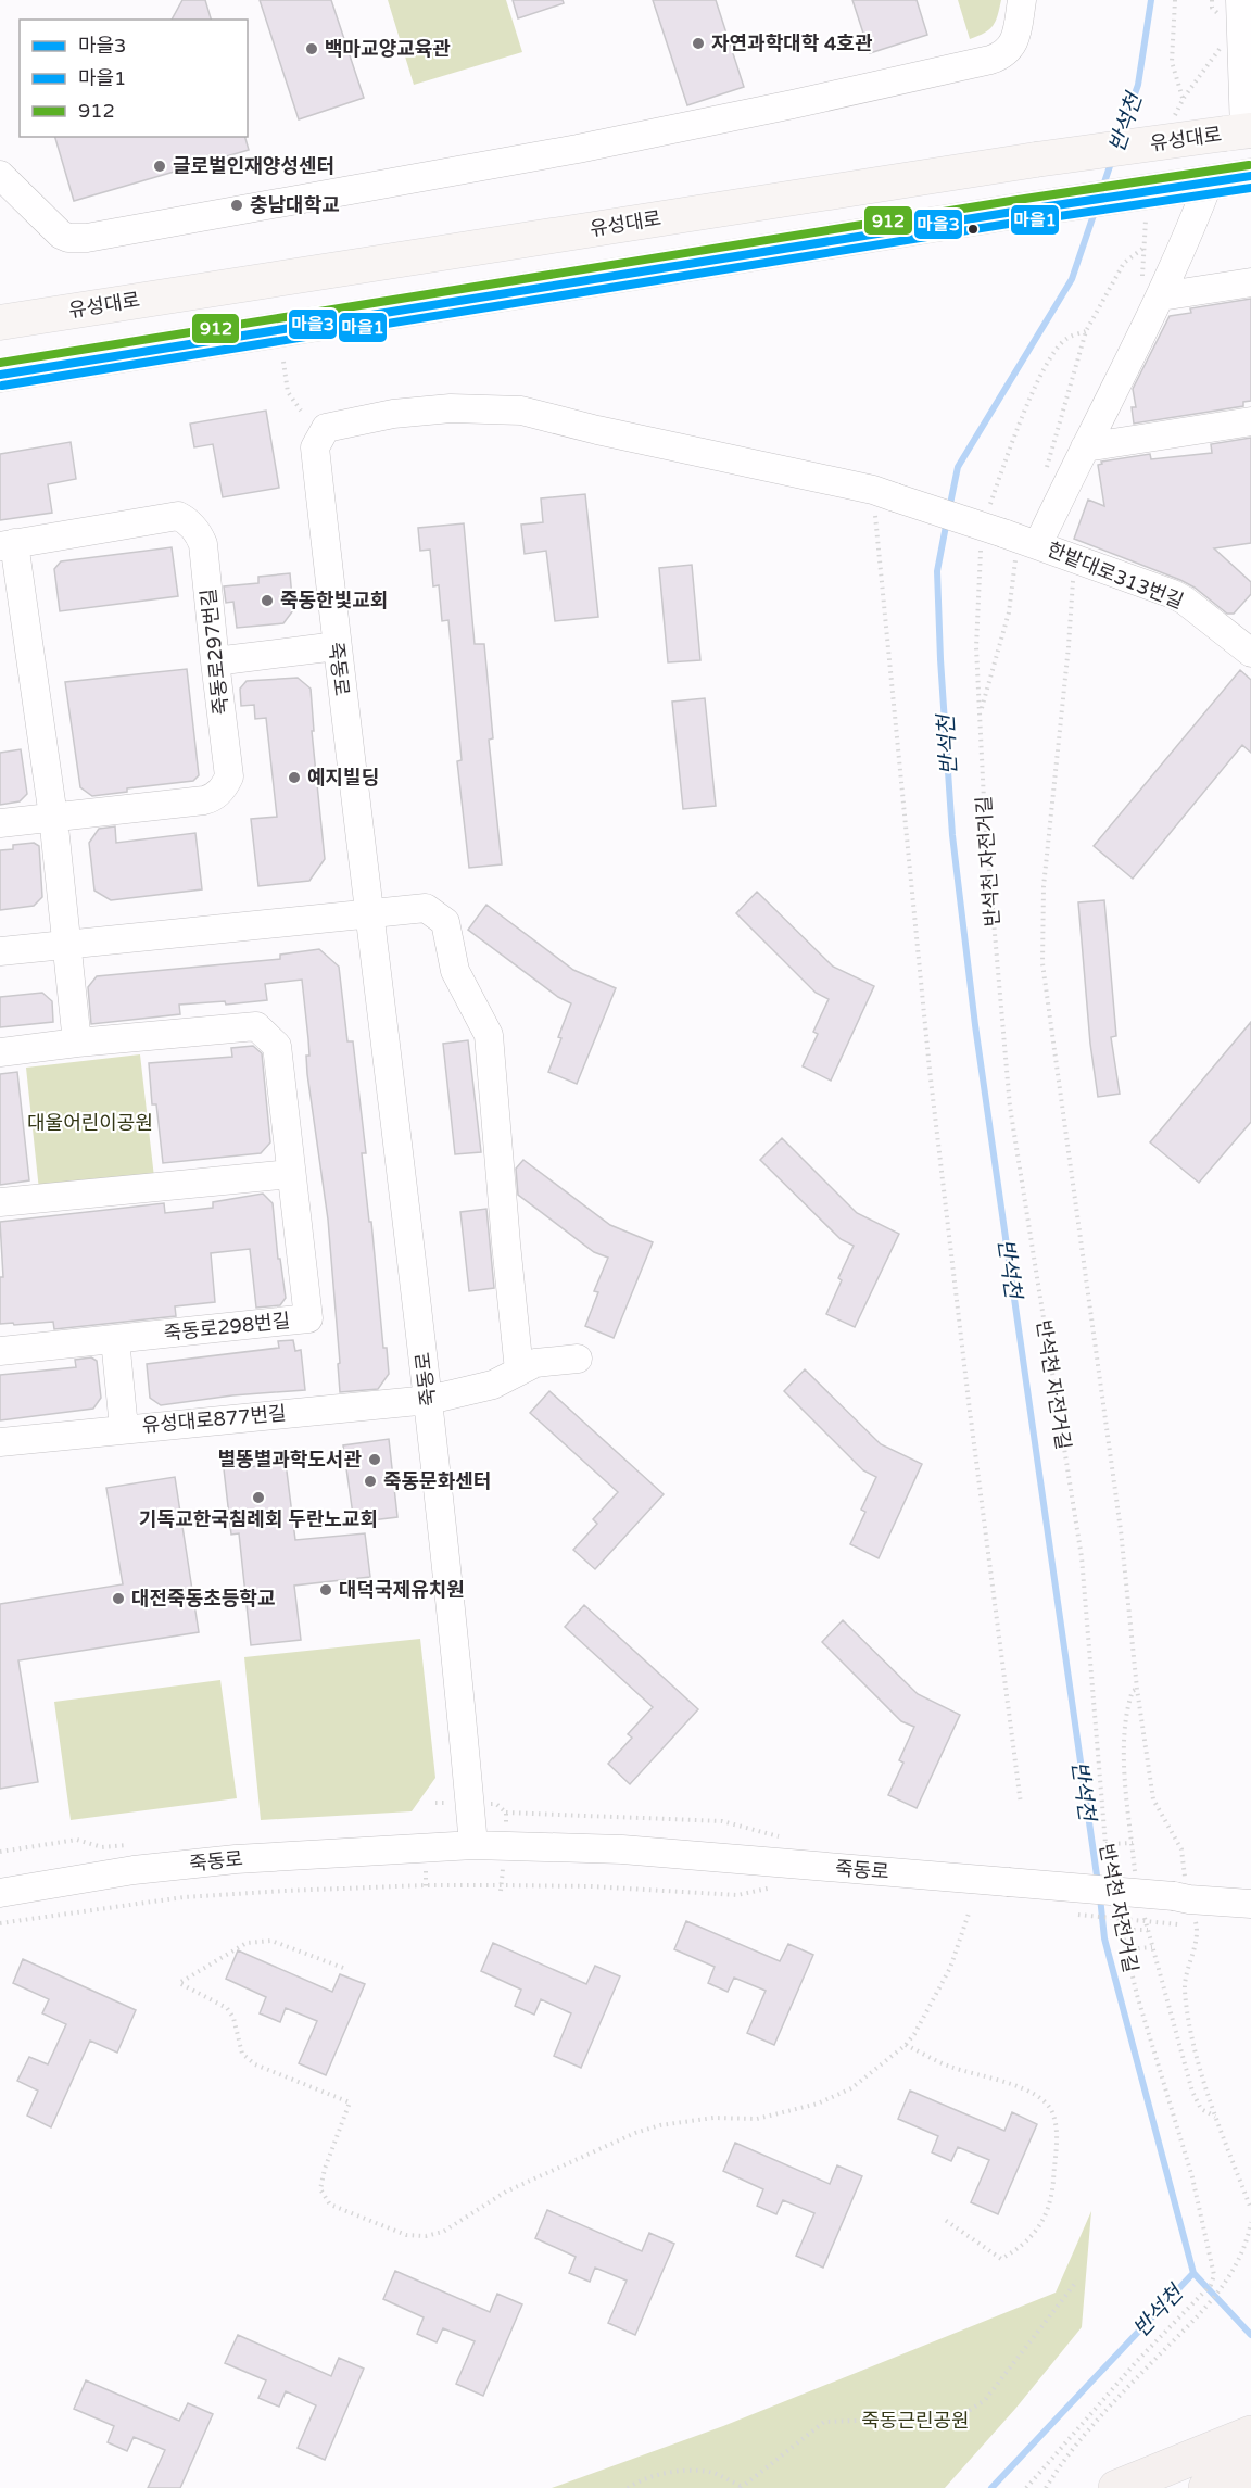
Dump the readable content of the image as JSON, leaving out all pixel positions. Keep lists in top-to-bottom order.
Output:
{
  "streets": {
    "main road": ["유성대로"],
    "street": [
      "한밭대로313번길",
      "죽동로297번길",
      "죽동로",
      "죽동로298번길",
      "유성대로877번길"
    ],
    "path": ["반석천 자전거길"]
  },
  "crossings": [
    ["한밭대로313번길", "죽동로"],
    ["한밭대로313번길", "반석천 자전거길"],
    ["죽동로", "유성대로877번길"]
  ],
  "water": ["반석천"],
  "parks": ["대울어린이공원", "죽동근린공원"],
  "places": [
    "자연과학대학 4호관",
    "백마교양교육관",
    "글로벌인재양성센터",
    "충남대학교",
    "죽동한빛교회",
    "예지빌딩",
    "별똥별과학도서관",
    "죽동문화센터",
    "기독교한국침례회 두란노교회",
    "대덕국제유치원",
    "대전죽동초등학교"
  ],
  "lines": ["transit line 912", "transit line 마을3", "transit line 마을1"],
  "legend": ["마을3", "마을1", "912"]
}
